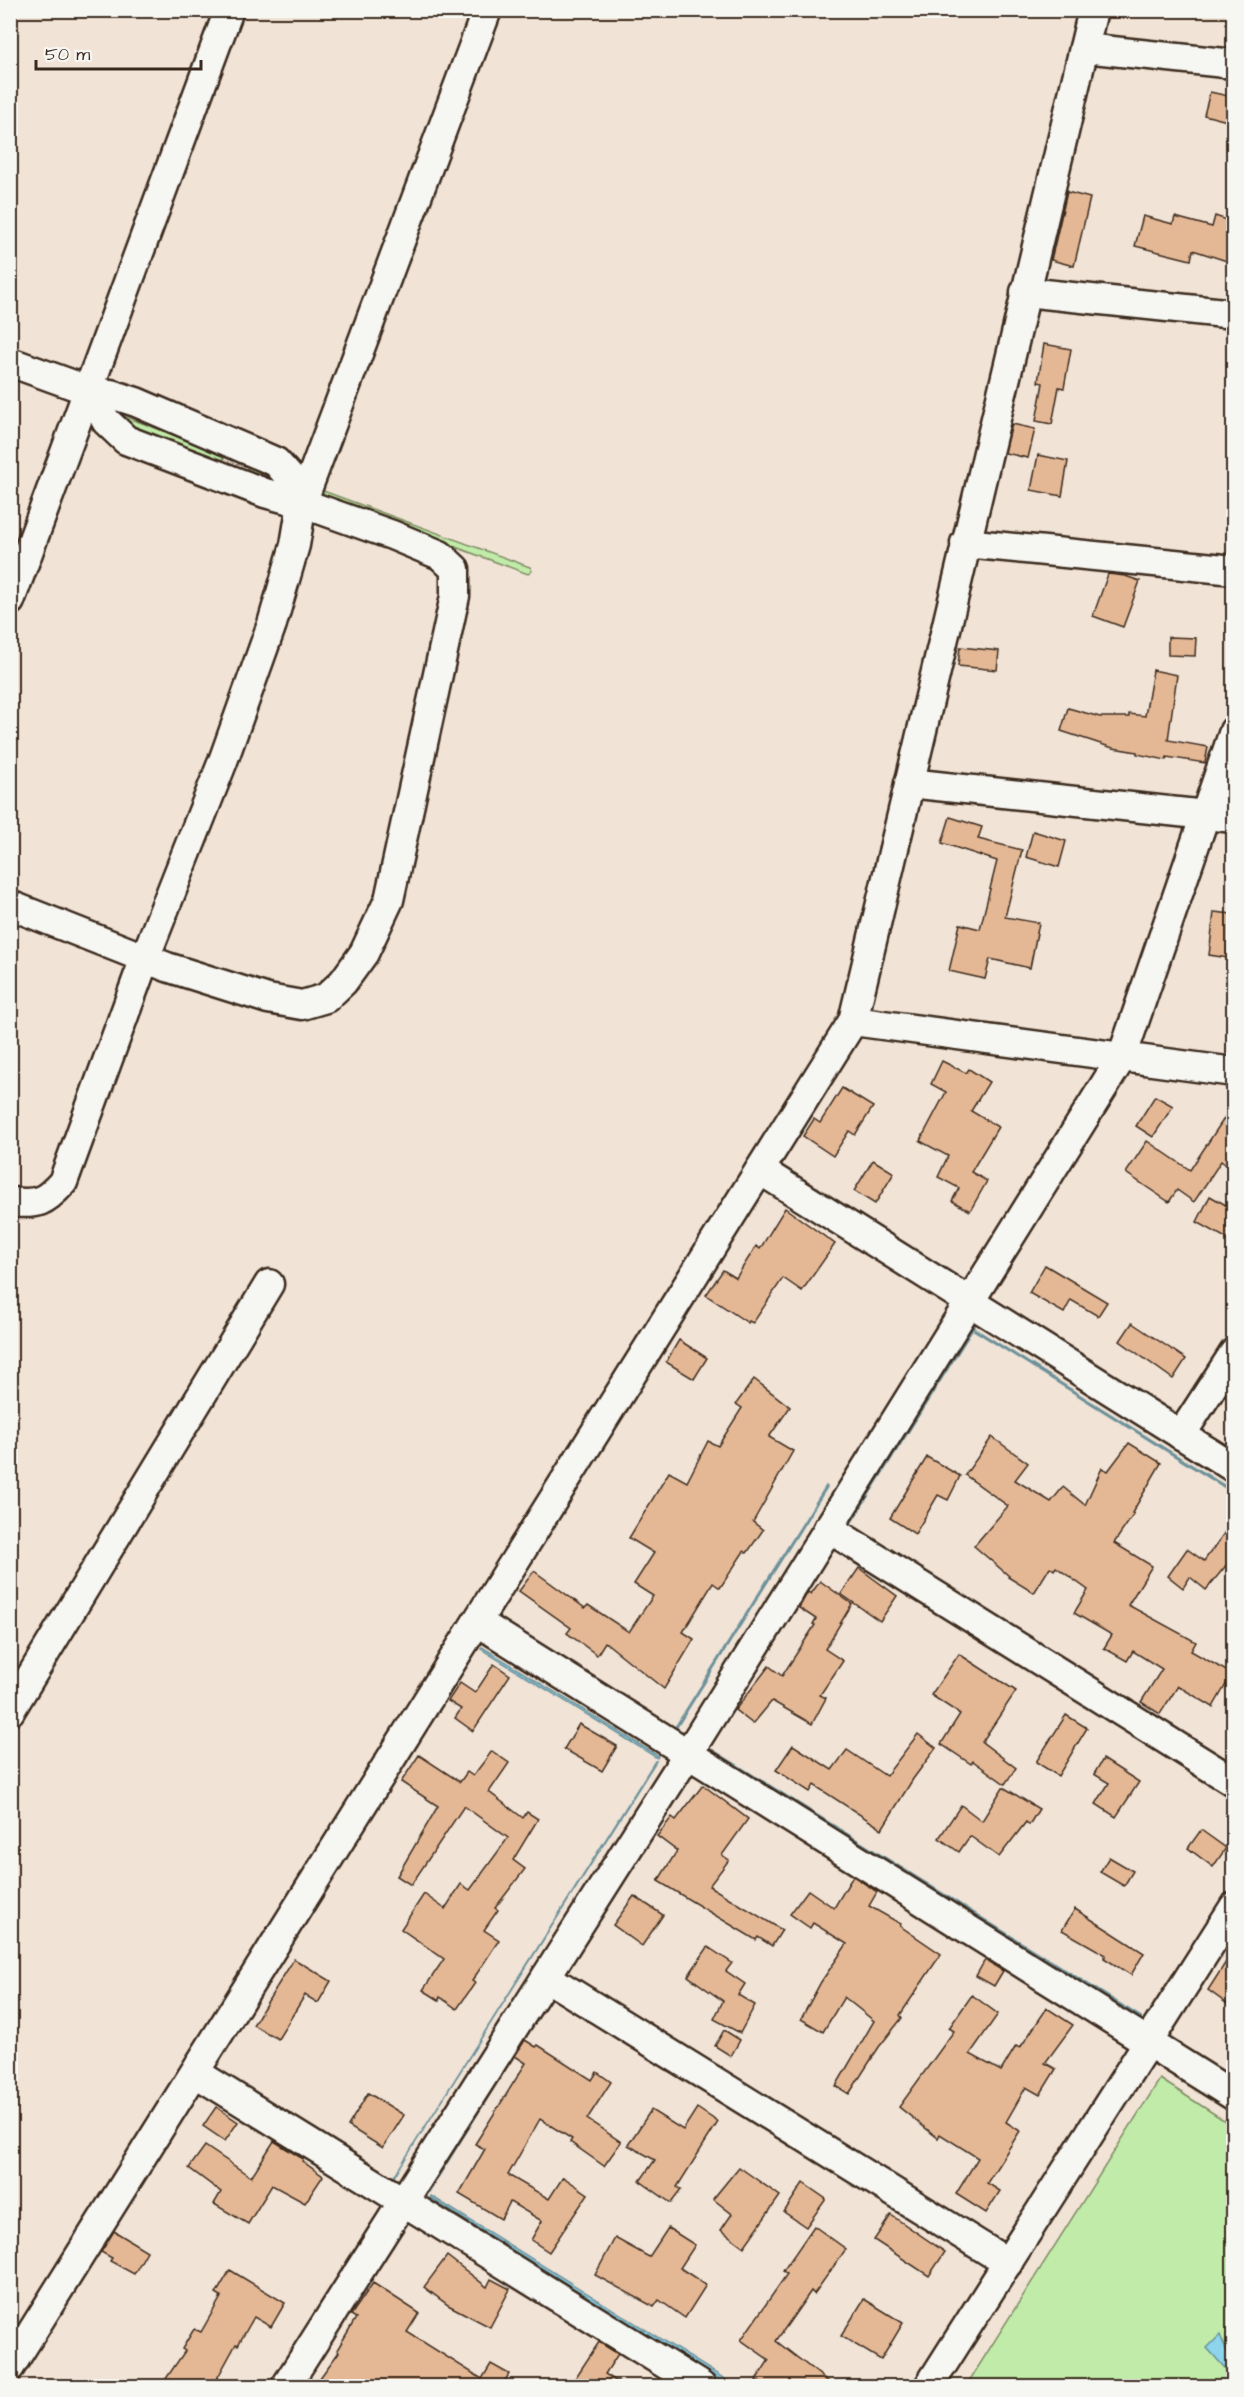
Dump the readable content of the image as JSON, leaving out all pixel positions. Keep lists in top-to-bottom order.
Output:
{
  "scale_bar": "50 m"
}
